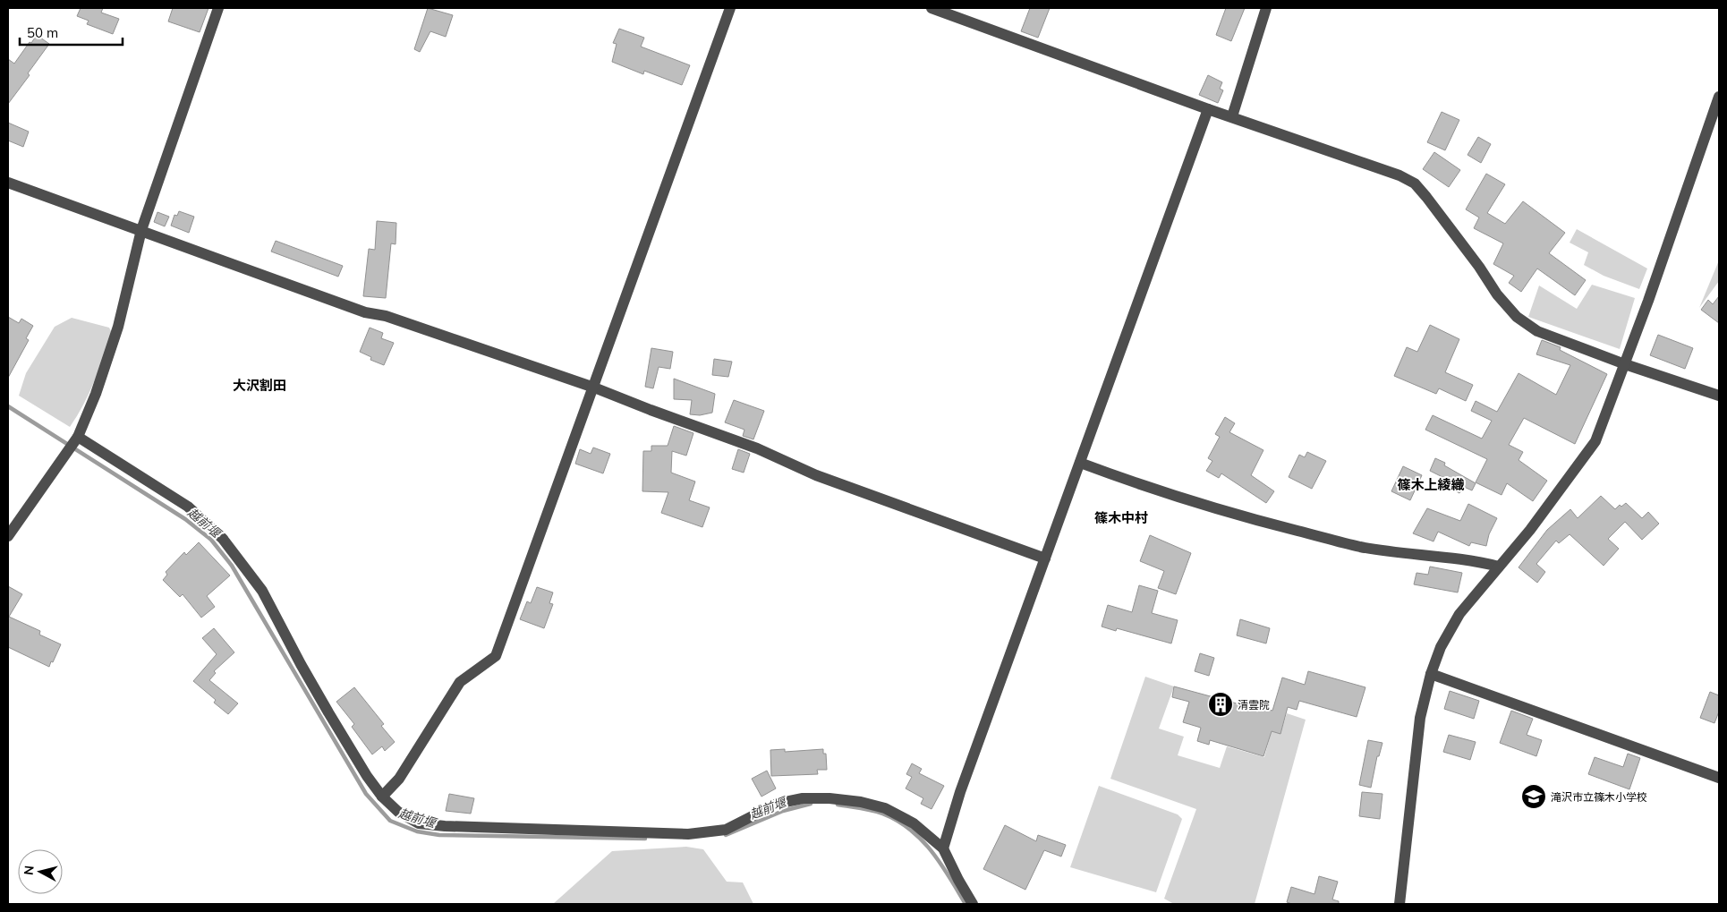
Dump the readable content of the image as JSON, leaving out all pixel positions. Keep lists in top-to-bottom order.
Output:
{
  "districts": ["大沢割田", "篠木上綾織", "篠木中村"],
  "water": ["越前堰"],
  "places": {
    "building": ["清雲院"],
    "school or university": ["滝沢市立篠木小学校"]
  },
  "scale_bar": "50 m",
  "north": "left"
}
